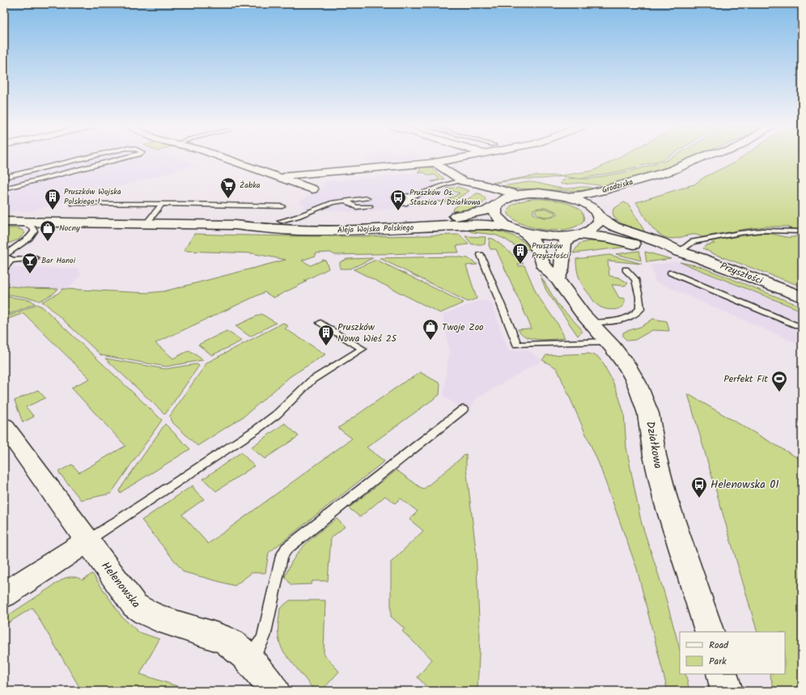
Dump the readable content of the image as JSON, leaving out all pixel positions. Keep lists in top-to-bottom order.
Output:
{
  "streets": {
    "main road": [
      "Grodziska",
      "Aleja Wojska Polskiego",
      "Przyszłości",
      "Działkowa"
    ],
    "street": ["Helenowska"]
  },
  "crossings": [
    ["Grodziska", "Aleja Wojska Polskiego"],
    ["Grodziska", "Przyszłości"],
    ["Aleja Wojska Polskiego", "Przyszłości"],
    ["Aleja Wojska Polskiego", "Działkowa"]
  ],
  "places": {
    "supermarket": ["Żabka"],
    "building": ["Pruszków Wojska Polskiego 1", "Pruszków Przyszłości", "Pruszków Nowa Wieś 25"],
    "bus stop": ["Pruszków Os. Staszica / Działkowa", "Helenowska 01"],
    "shop": ["Nocny", "Twoje Zoo"],
    "bar": ["Bar Hanoi"],
    "sports": ["Perfekt Fit"]
  },
  "legend": ["Road", "Park"]
}
